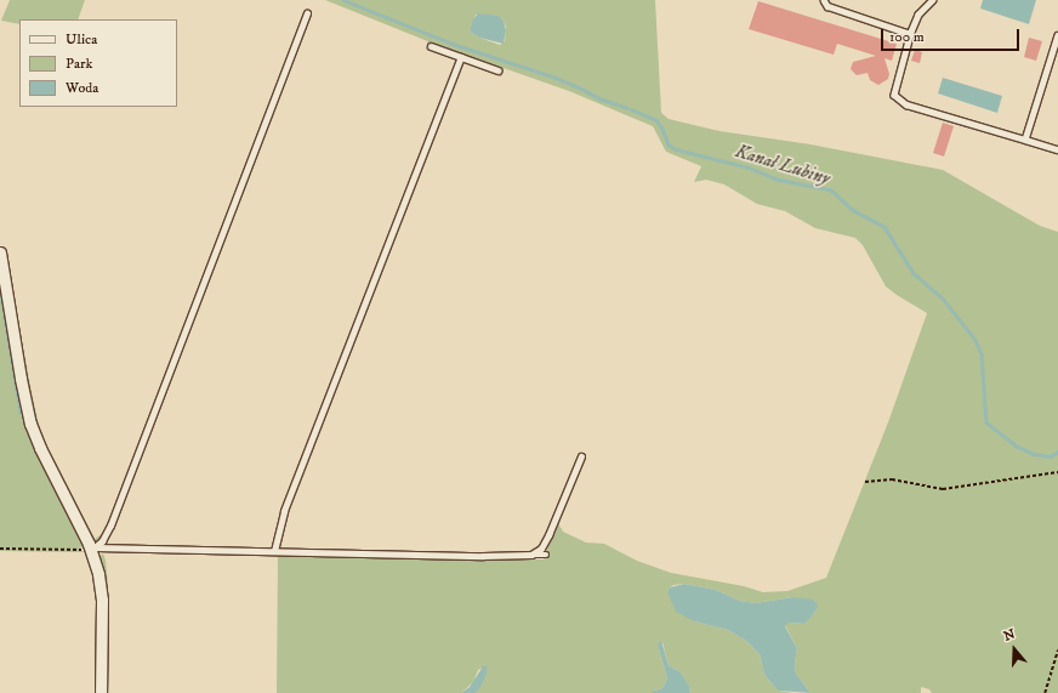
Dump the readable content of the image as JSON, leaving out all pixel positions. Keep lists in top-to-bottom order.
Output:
{
  "water": ["Kanał Lubiny"],
  "legend": ["Ulica", "Park", "Woda"],
  "scale_bar": "100 m",
  "north": "top"
}
